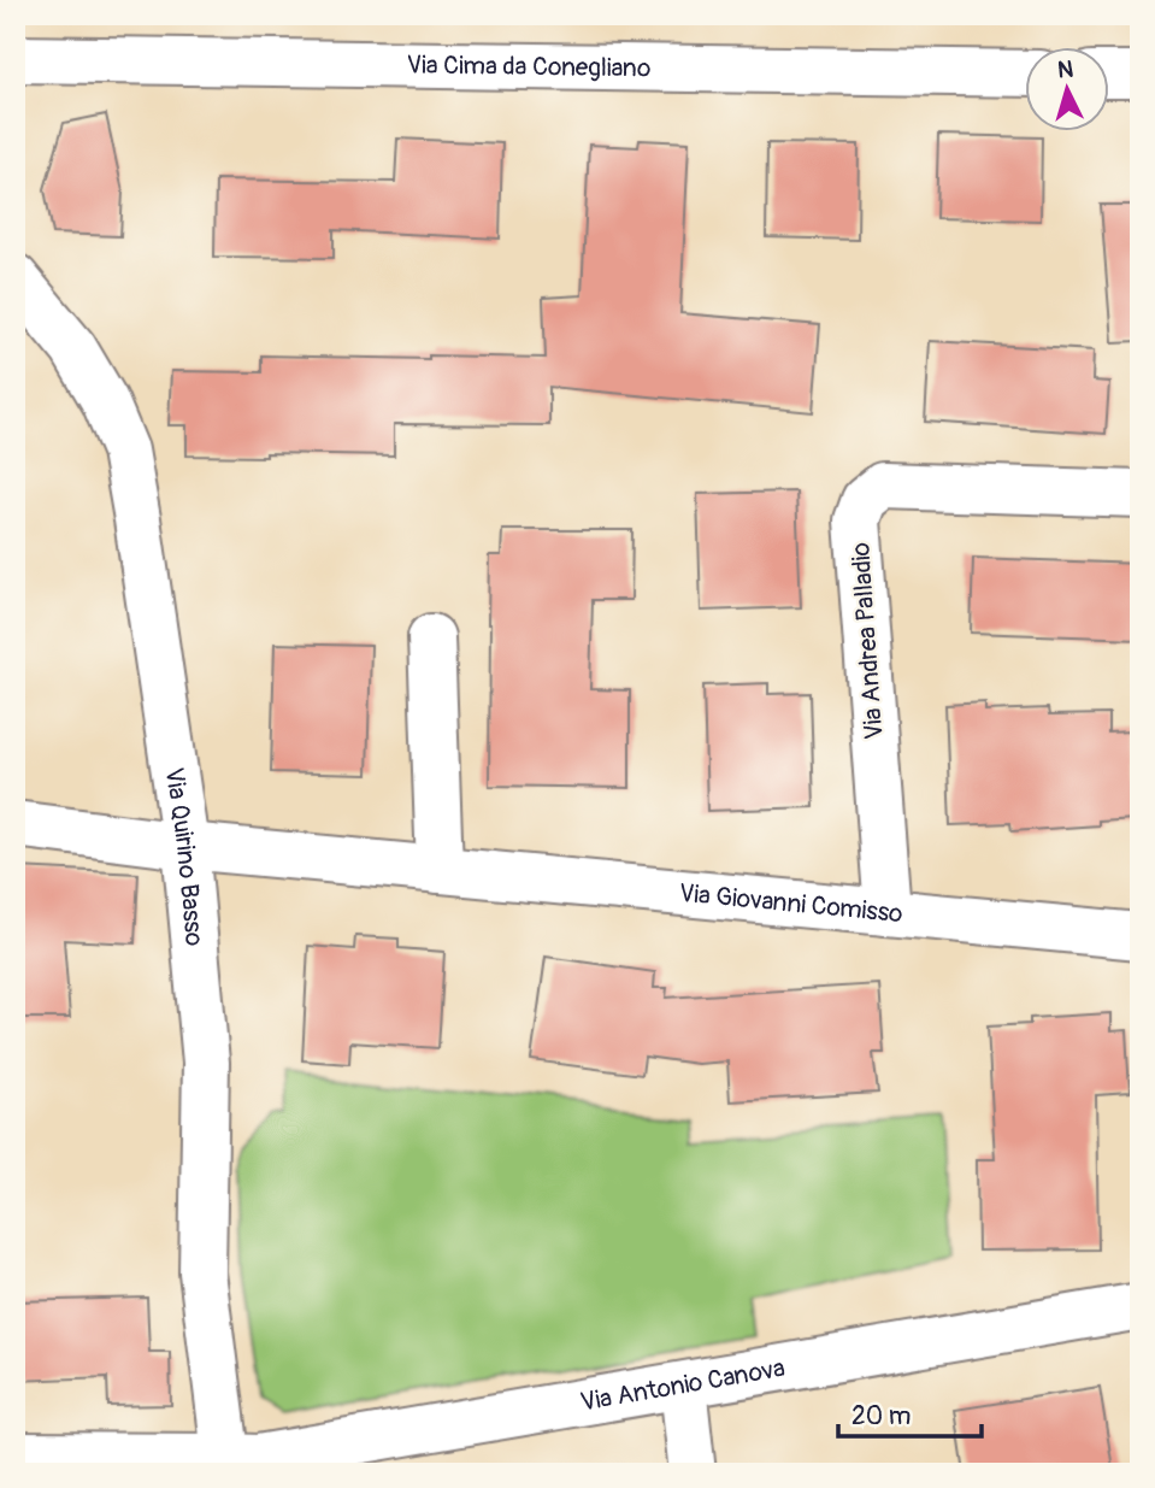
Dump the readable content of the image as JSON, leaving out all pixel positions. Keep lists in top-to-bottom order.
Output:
{
  "streets": {
    "street": [
      "Via Cima da Conegliano",
      "Via Andrea Palladio",
      "Via Quirino Basso",
      "Via Giovanni Comisso",
      "Via Antonio Canova"
    ]
  },
  "crossings": [
    ["Via Andrea Palladio", "Via Giovanni Comisso"],
    ["Via Quirino Basso", "Via Giovanni Comisso"],
    ["Via Quirino Basso", "Via Antonio Canova"]
  ],
  "scale_bar": "20 m",
  "north": "top"
}
